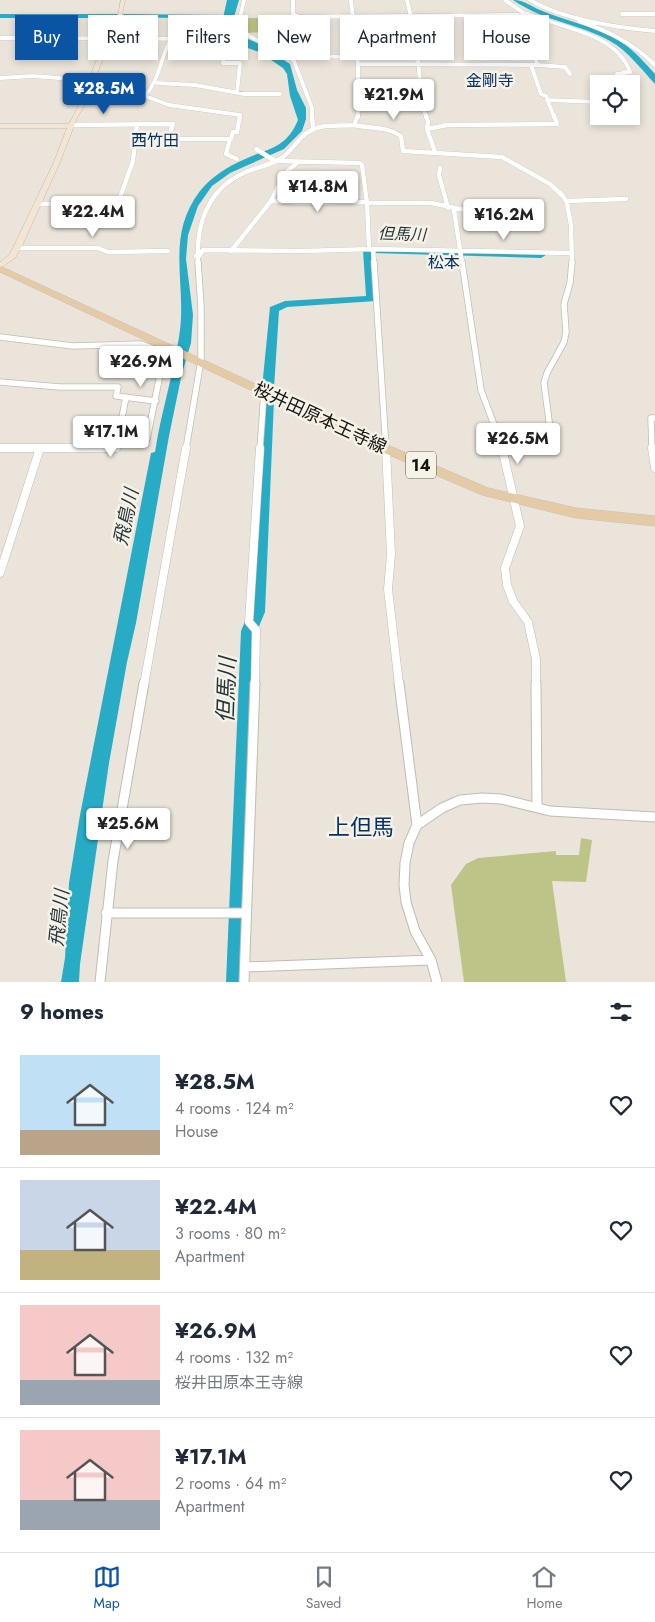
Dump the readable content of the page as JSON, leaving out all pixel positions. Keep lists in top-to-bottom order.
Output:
{
  "streets": {
    "main road": ["桜井田原本王寺線", "14"]
  },
  "districts": [
    "金剛寺",
    "西竹田",
    "松本",
    "上但馬"
  ],
  "water": ["但馬川", "飛鳥川"],
  "page": {
    "chip": [
      "Buy",
      "Rent",
      "Filters",
      "New",
      "Apartment",
      "House"
    ],
    "price": [
      "¥28.5M",
      "¥21.9M",
      "¥14.8M",
      "¥22.4M",
      "¥16.2M",
      "¥26.9M",
      "¥17.1M",
      "¥26.5M",
      "¥25.6M"
    ],
    "heading": "9 homes",
    "list": [
      {
        "name": "¥28.5M",
        "note": "4 rooms · 124 m² · House"
      },
      {
        "name": "¥22.4M",
        "note": "3 rooms · 80 m² · Apartment"
      },
      {
        "name": "¥26.9M",
        "note": "4 rooms · 132 m² · 桜井田原本王寺線"
      },
      {
        "name": "¥17.1M",
        "note": "2 rooms · 64 m² · Apartment"
      }
    ],
    "tabs": ["Map", "Saved", "Home"]
  }
}
